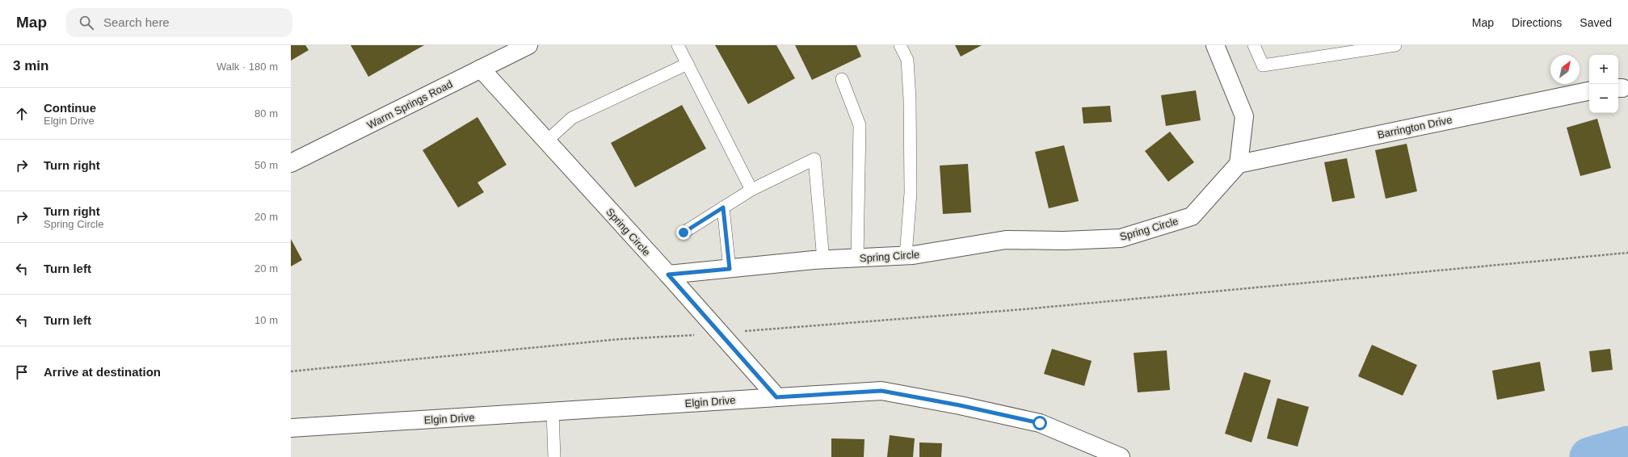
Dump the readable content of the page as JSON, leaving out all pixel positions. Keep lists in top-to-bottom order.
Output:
{
  "streets": {
    "street": [
      "Warm Springs Road",
      "Barrington Drive",
      "Spring Circle",
      "Elgin Drive"
    ]
  },
  "crossings": [
    ["Warm Springs Road", "Spring Circle"],
    ["Barrington Drive", "Spring Circle"]
  ],
  "north": "top right",
  "page": {
    "header": "Map",
    "search": "Search here",
    "nav": ["Map", "Directions", "Saved"],
    "heading": ["3 min", "Walk · 180 m"],
    "map_buttons": ["+", "−"],
    "list": [
      ["Continue", "Elgin Drive", "80 m"],
      ["Turn right", "50 m"],
      ["Turn right", "Spring Circle", "20 m"],
      ["Turn left", "20 m"],
      ["Turn left", "10 m"],
      "Arrive at destination"
    ]
  }
}
